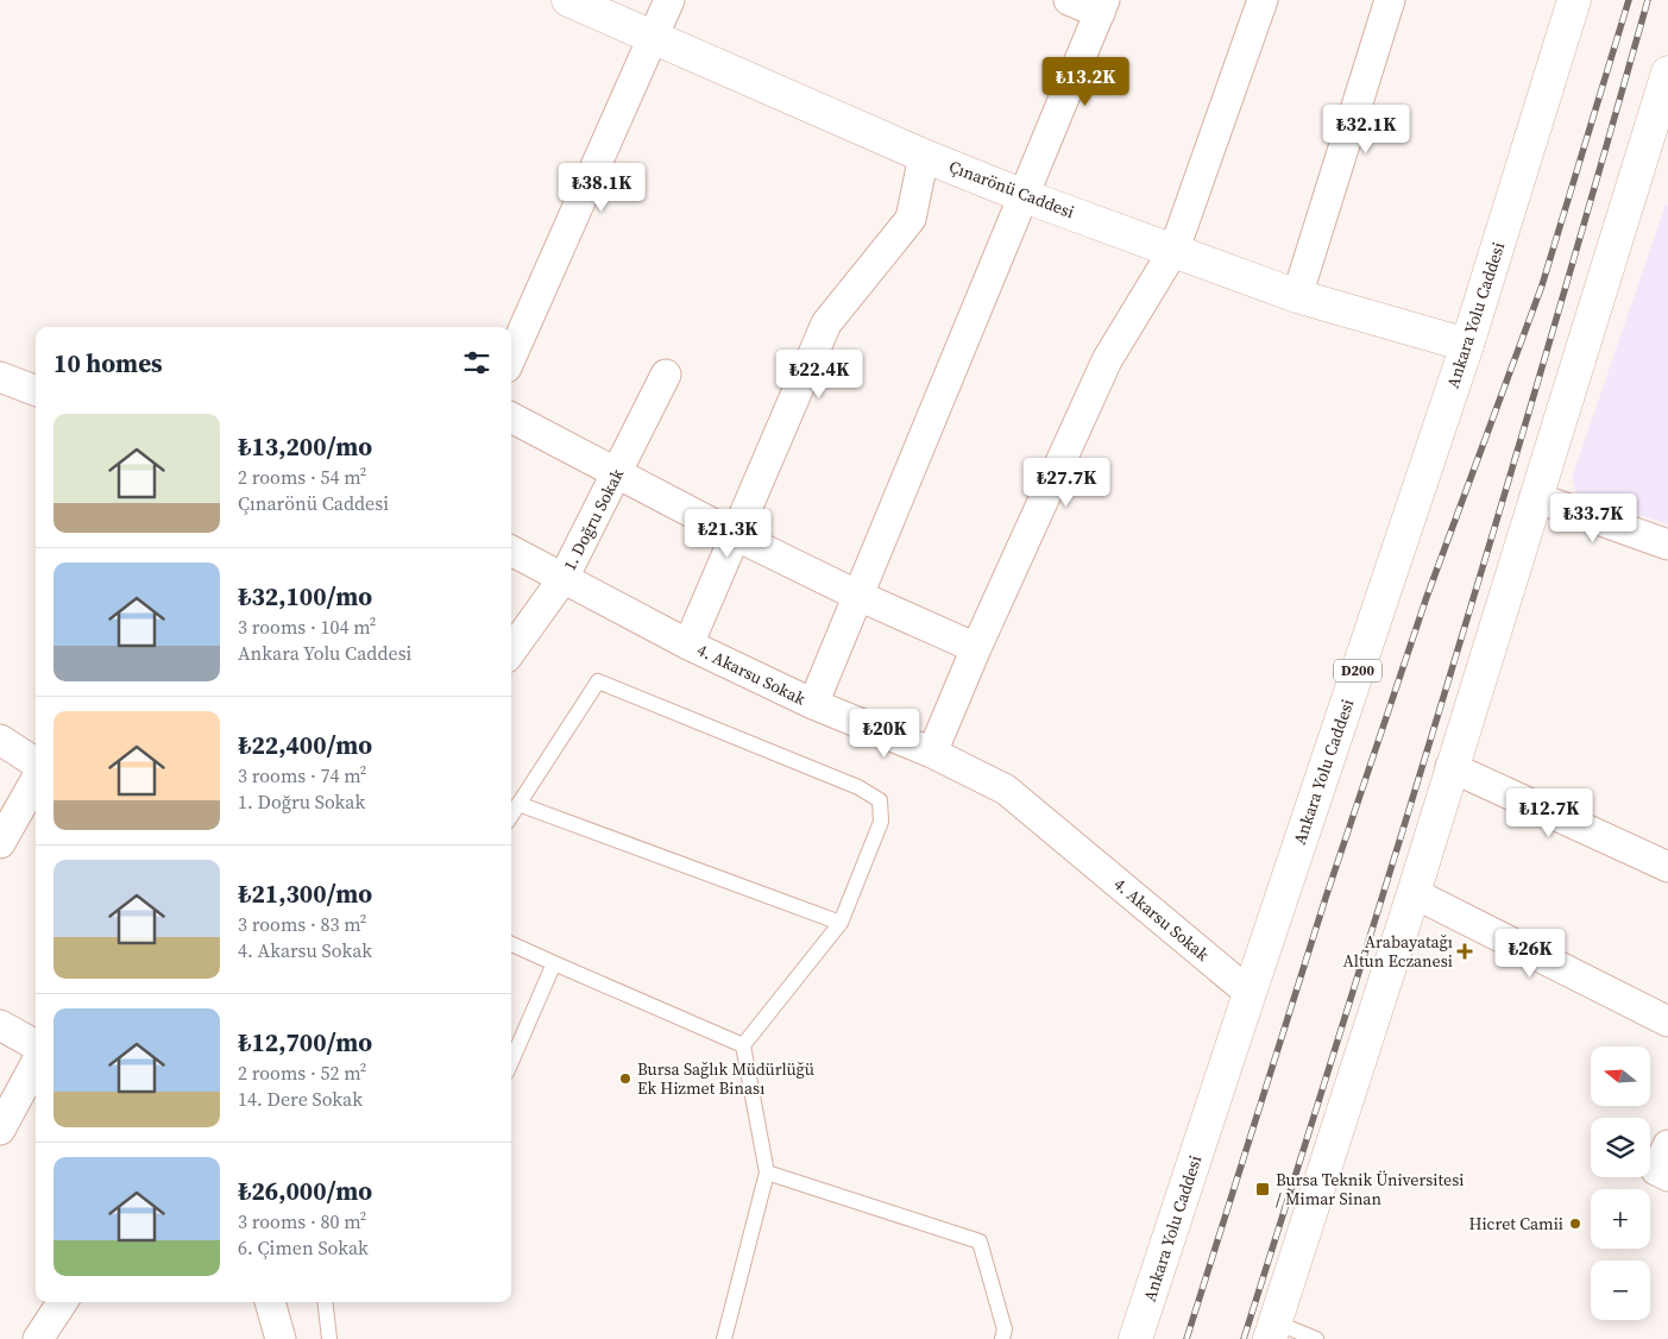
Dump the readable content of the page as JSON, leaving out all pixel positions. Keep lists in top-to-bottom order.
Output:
{
  "streets": {
    "main road": ["Çınarönü Caddesi", "Ankara Yolu Caddesi", "D200"],
    "street": ["1. Doğru Sokak", "4. Akarsu Sokak"]
  },
  "crossings": [
    ["Çınarönü Caddesi", "Ankara Yolu Caddesi"],
    ["Ankara Yolu Caddesi", "4. Akarsu Sokak"],
    ["1. Doğru Sokak", "4. Akarsu Sokak"]
  ],
  "places": {
    "health": ["Arabayatağı Altun Eczanesi"],
    "other": ["Bursa Sağlık Müdürlüğü Ek Hizmet Binası", "Hicret Camii"],
    "transit": ["Bursa Teknik Üniversitesi / Mimar Sinan"]
  },
  "north": "left",
  "page": {
    "price": [
      "₺13.2K",
      "₺32.1K",
      "₺38.1K",
      "₺22.4K",
      "₺27.7K",
      "₺33.7K",
      "₺21.3K",
      "₺20K",
      "₺12.7K",
      "₺26K"
    ],
    "heading": "10 homes",
    "list": [
      {
        "name": "₺13,200/mo",
        "note": "2 rooms · 54 m² · Çınarönü Caddesi"
      },
      {
        "name": "₺32,100/mo",
        "note": "3 rooms · 104 m² · Ankara Yolu Caddesi"
      },
      {
        "name": "₺22,400/mo",
        "note": "3 rooms · 74 m² · 1. Doğru Sokak"
      },
      {
        "name": "₺21,300/mo",
        "note": "3 rooms · 83 m² · 4. Akarsu Sokak"
      },
      {
        "name": "₺12,700/mo",
        "note": "2 rooms · 52 m² · 14. Dere Sokak"
      },
      {
        "name": "₺26,000/mo",
        "note": "3 rooms · 80 m² · 6. Çimen Sokak"
      }
    ],
    "map_buttons": ["+", "−"]
  }
}
